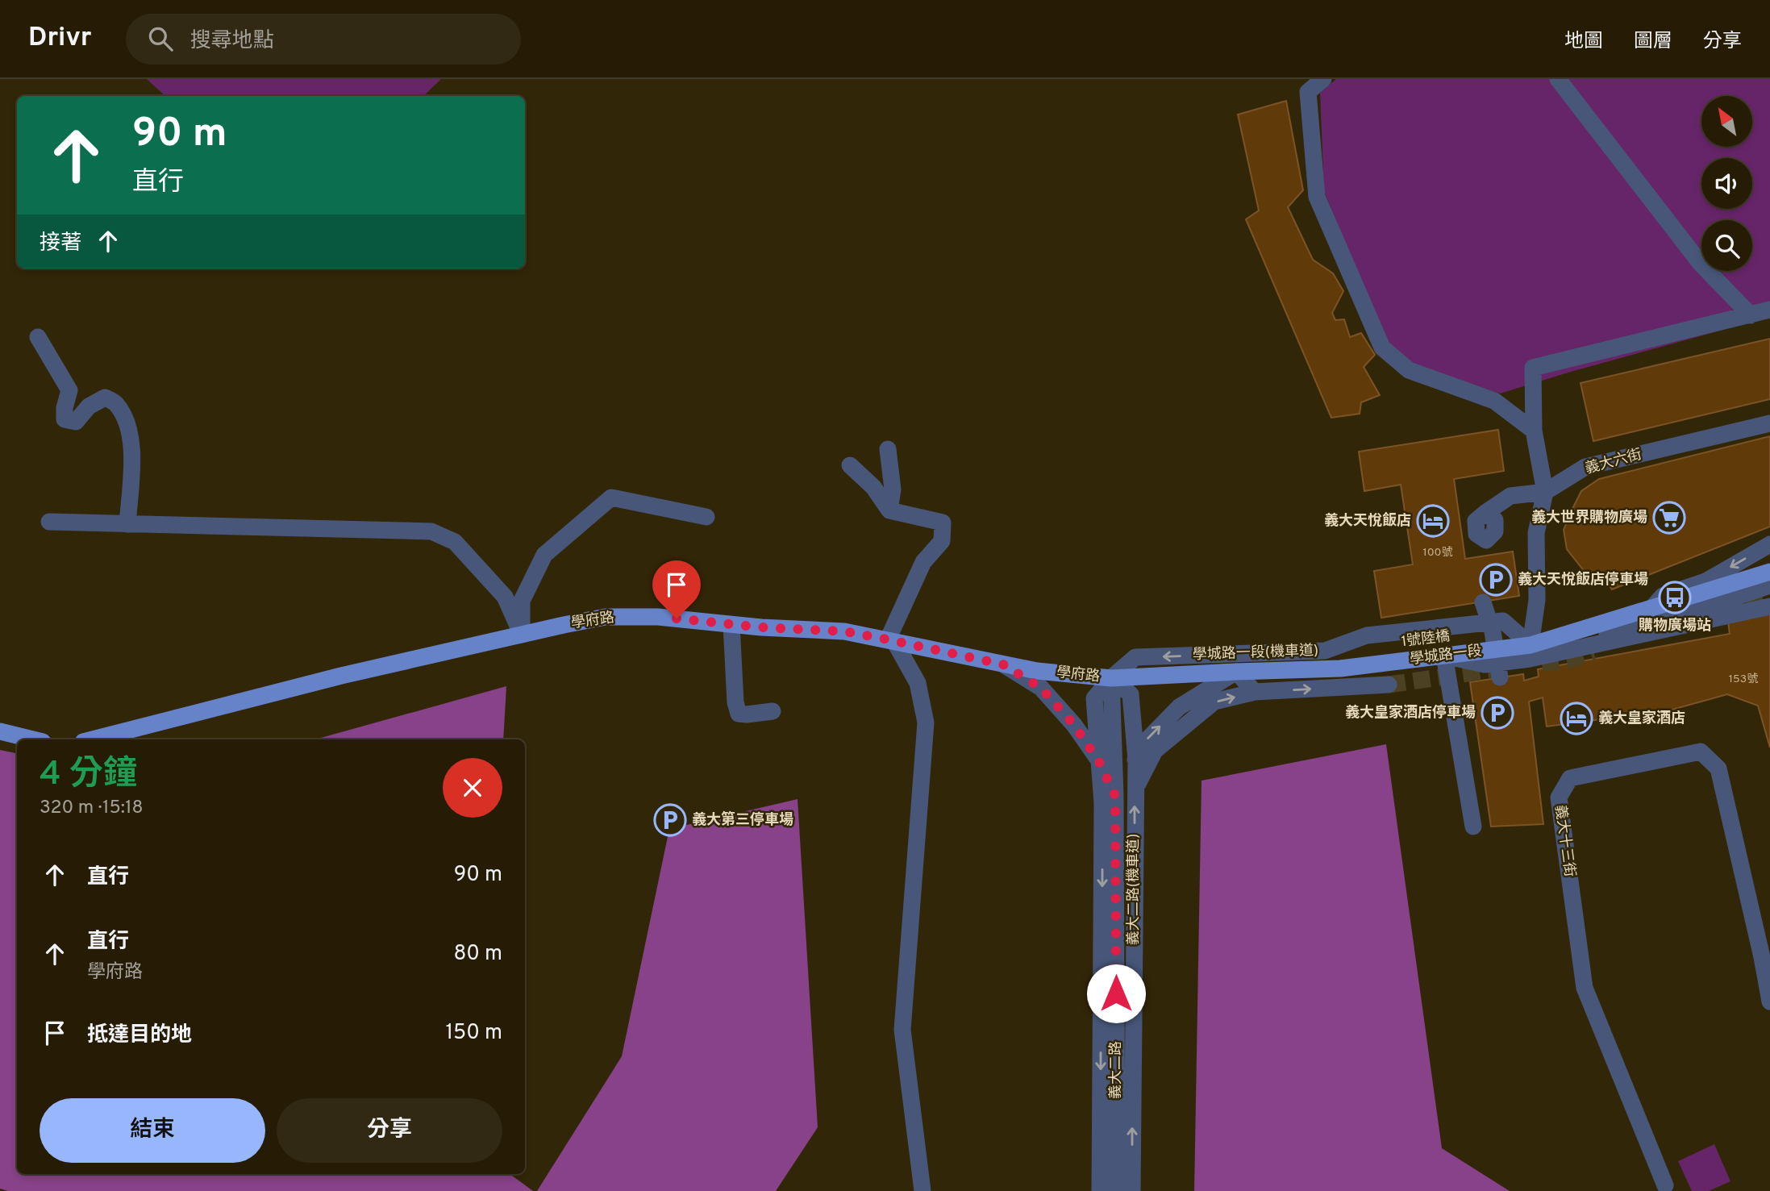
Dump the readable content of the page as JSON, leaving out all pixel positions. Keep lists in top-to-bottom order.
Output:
{
  "streets": {
    "main road": ["學府路", "學城路一段"],
    "street": [
      "義大六街",
      "1號陸橋",
      "學城路一段(機車道)",
      "義大十三街",
      "義大二路(機車道)",
      "義大二路"
    ]
  },
  "crossings": [
    ["學府路", "學城路一段(機車道)"],
    ["學府路", "學城路一段"],
    ["學府路", "義大二路(機車道)"],
    ["學府路", "義大二路"],
    ["1號陸橋", "學城路一段"],
    ["學城路一段(機車道)", "學城路一段"],
    ["學城路一段(機車道)", "義大二路(機車道)"],
    ["學城路一段(機車道)", "義大二路"],
    ["學城路一段", "義大二路(機車道)"],
    ["學城路一段", "義大二路"],
    ["義大二路(機車道)", "義大二路"]
  ],
  "places": {
    "supermarket": ["義大世界購物廣場"],
    "hotel": ["義大天悅飯店", "義大皇家酒店"],
    "parking": ["義大天悅飯店停車場", "義大皇家酒店停車場", "義大第三停車場"],
    "bus stop": ["購物廣場站"]
  },
  "house_numbers": ["100號", "153號"],
  "north": "top left",
  "page": {
    "header": "Drivr",
    "search": "搜尋地點",
    "nav": ["地圖", "圖層", "分享"],
    "turn": ["90 m", "直行"],
    "then": "接著",
    "heading": ["4 分鐘", "320 m · 15:18"],
    "list": [
      {
        "name": "直行",
        "value": "90 m"
      },
      {
        "name": "直行",
        "note": "學府路",
        "value": "80 m"
      },
      {
        "name": "抵達目的地",
        "value": "150 m"
      }
    ],
    "buttons": ["結束", "分享"]
  }
}
